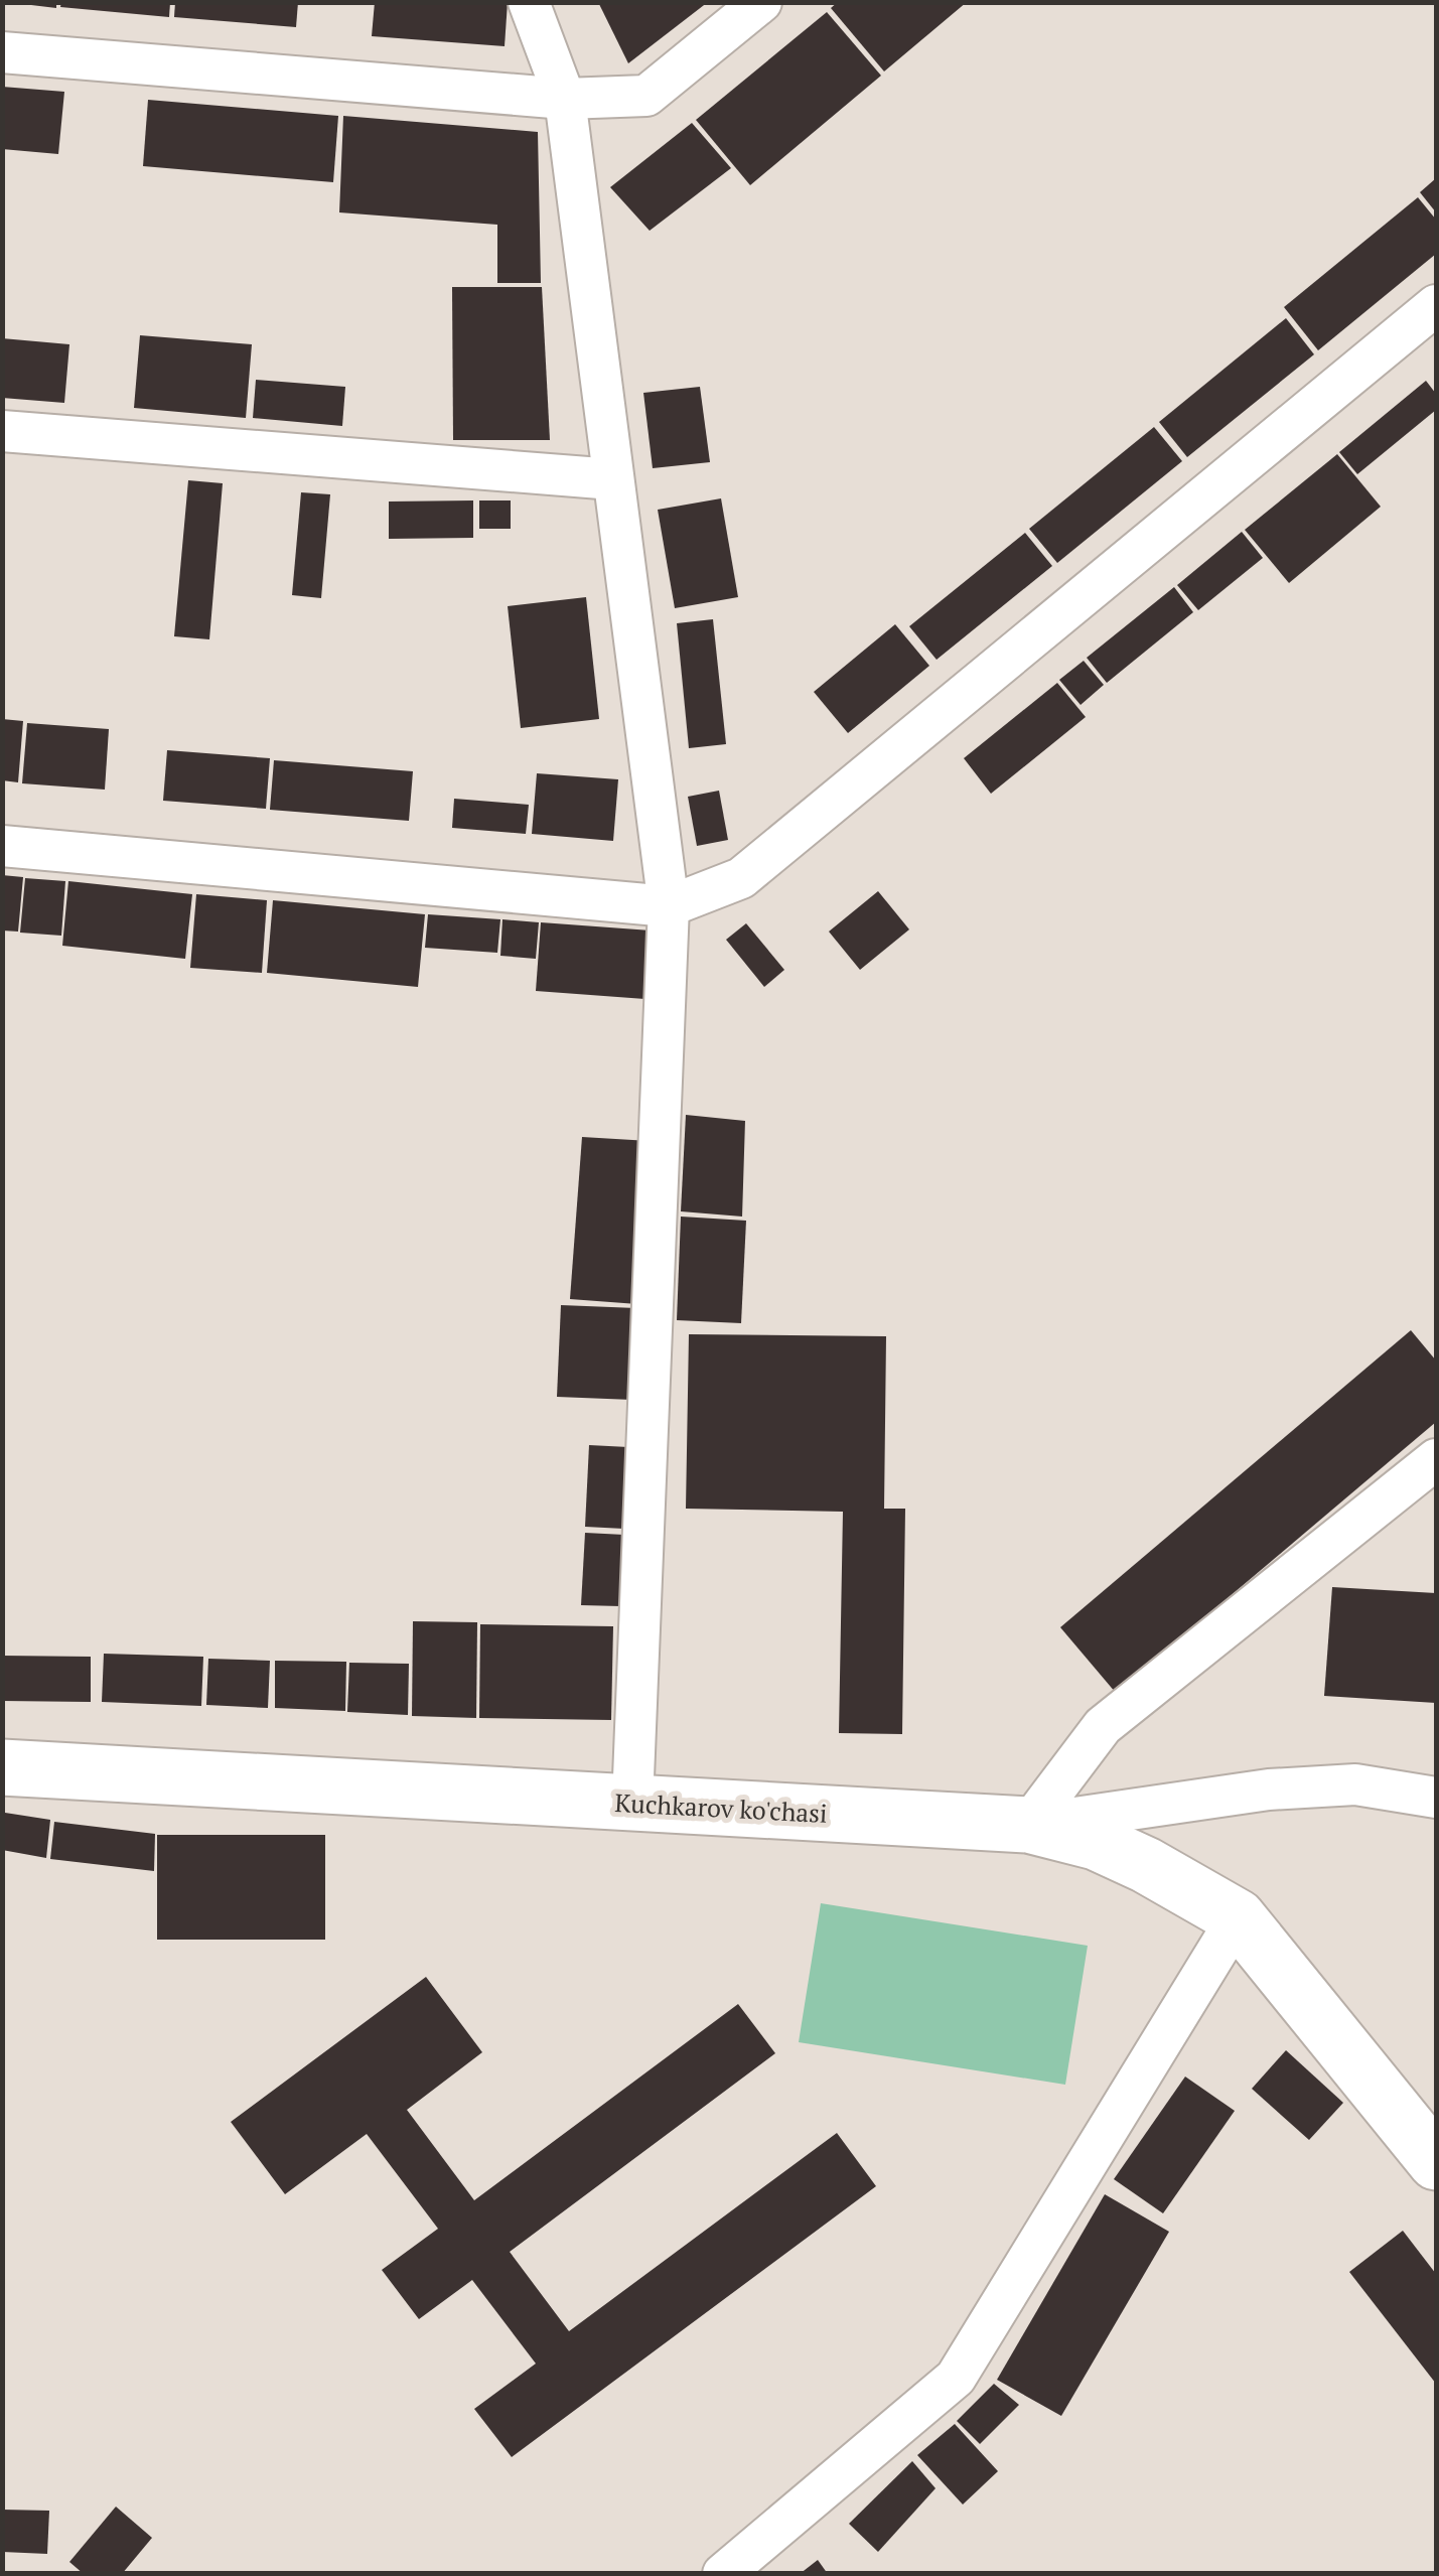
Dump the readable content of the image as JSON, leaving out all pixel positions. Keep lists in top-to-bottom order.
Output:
{
  "streets": {
    "main road": ["Kuchkarov ko'chasi"]
  }
}
